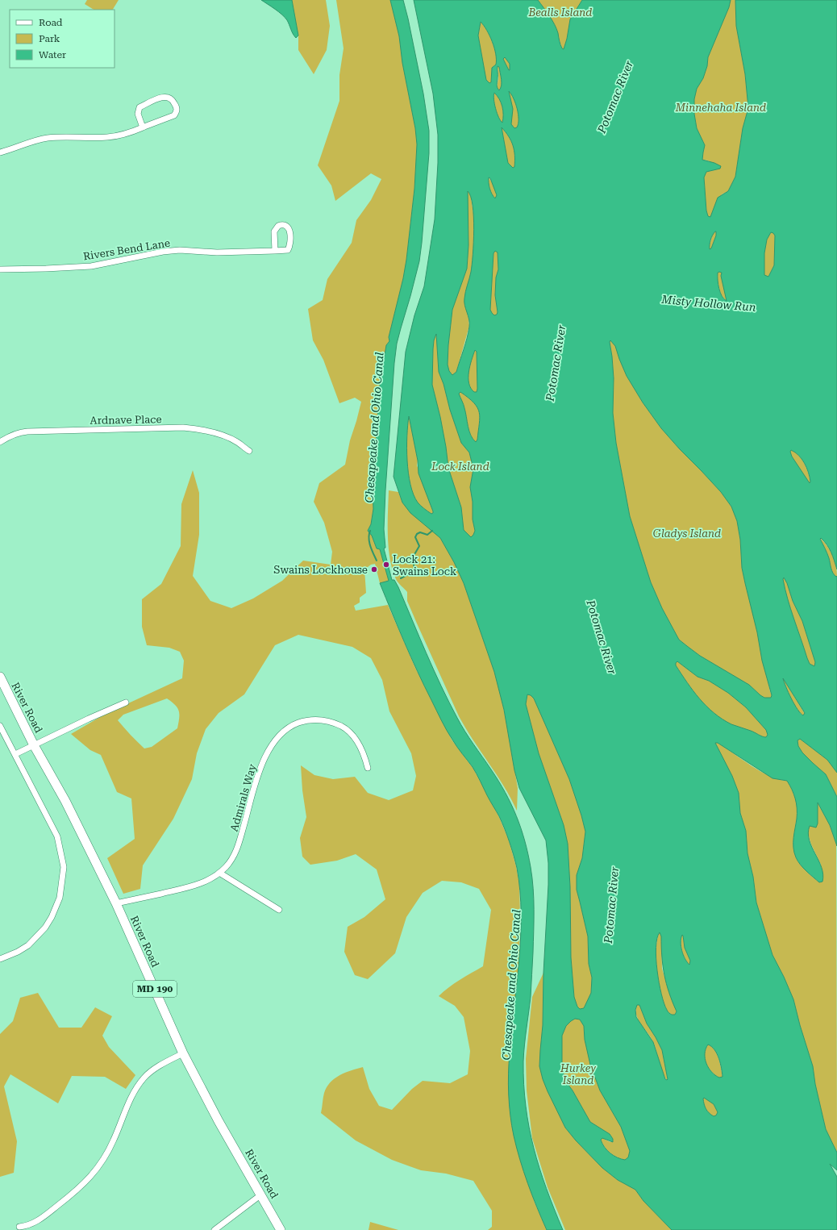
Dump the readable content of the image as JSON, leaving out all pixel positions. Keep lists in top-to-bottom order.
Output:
{
  "streets": {
    "main road": ["River Road", "MD 190"],
    "street": ["Rivers Bend Lane", "Ardnave Place", "Admirals Way"]
  },
  "crossings": [
    ["River Road", "Admirals Way"]
  ],
  "water": ["Potomac River", "Misty Hollow Run", "Chesapeake and Ohio Canal"],
  "parks": [
    "Bealls Island",
    "Minnehaha Island",
    "Lock Island",
    "Gladys Island",
    "Hurkey Island"
  ],
  "places": ["Lock 21: Swains Lock", "Swains Lockhouse"],
  "legend": ["Road", "Park", "Water"]
}
